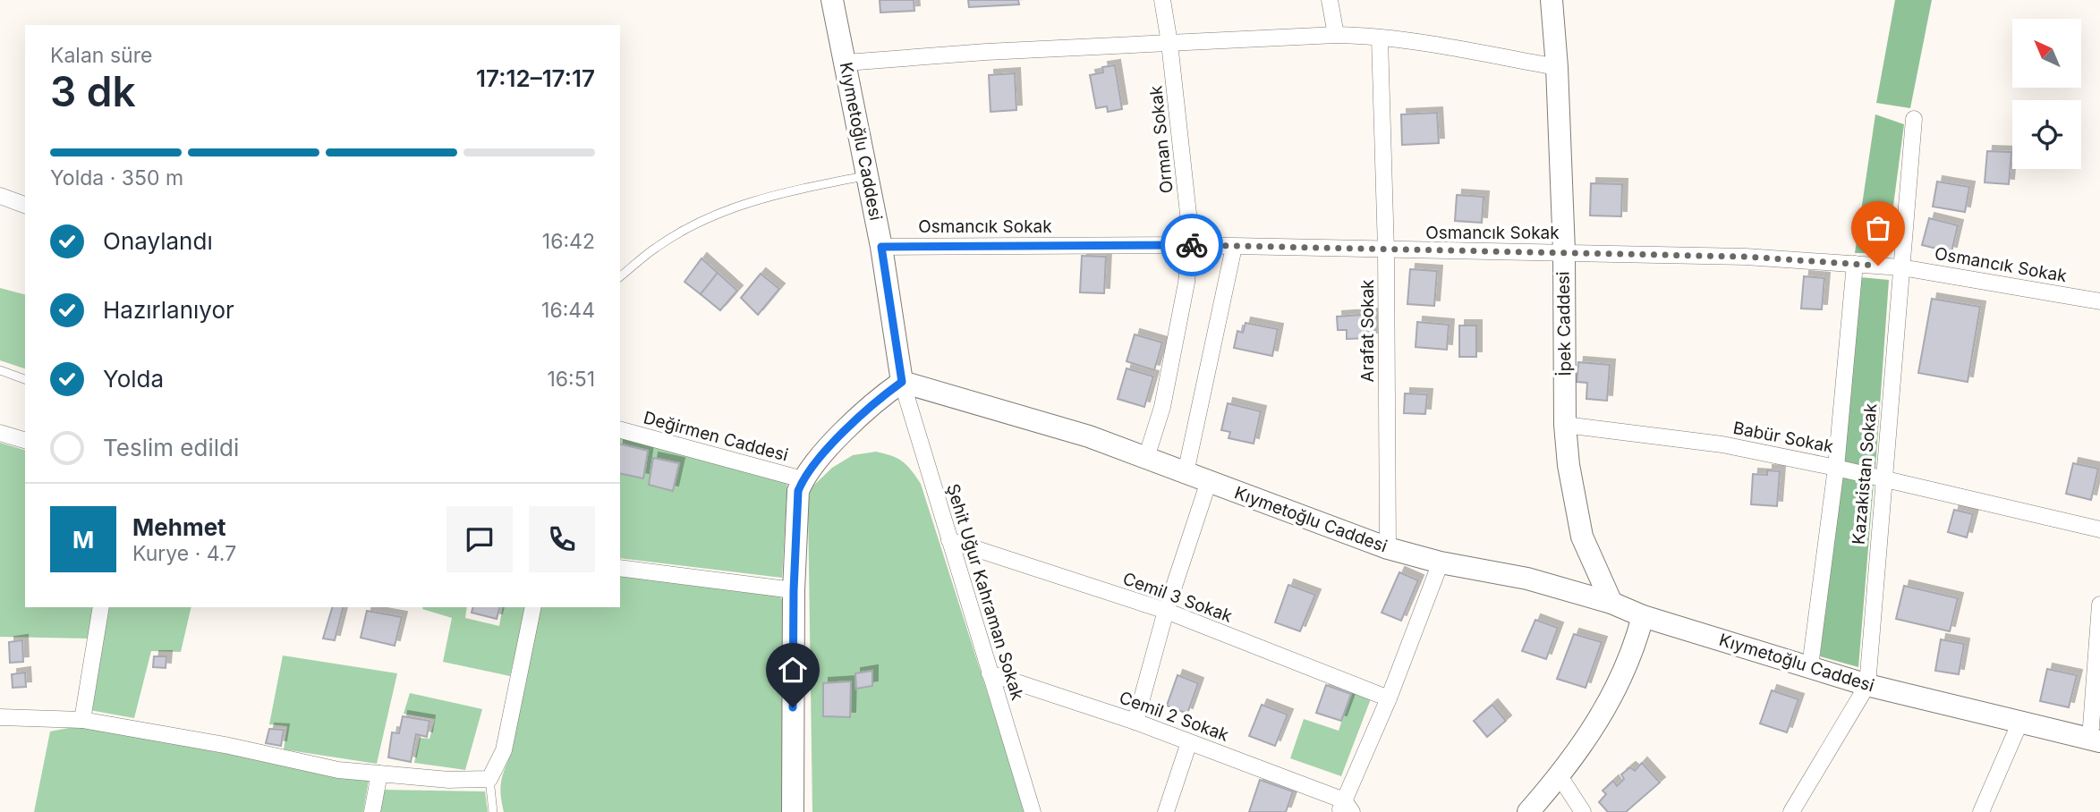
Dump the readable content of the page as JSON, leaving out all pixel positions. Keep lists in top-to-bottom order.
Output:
{
  "streets": {
    "street": [
      "Orman Sokak",
      "Kıymetoğlu Caddesi",
      "Osmancık Sokak",
      "İpek Caddesi",
      "Arafat Sokak",
      "Değirmen Caddesi",
      "Babür Sokak",
      "Kazakistan Sokak",
      "Şehit Uğur Kahraman Sokak",
      "Cemil 3 Sokak",
      "Cemil 2 Sokak"
    ]
  },
  "crossings": [
    ["Orman Sokak", "Kıymetoğlu Caddesi"],
    ["Orman Sokak", "Osmancık Sokak"],
    ["Kıymetoğlu Caddesi", "Osmancık Sokak"],
    ["Kıymetoğlu Caddesi", "İpek Caddesi"],
    ["Kıymetoğlu Caddesi", "Arafat Sokak"],
    ["Kıymetoğlu Caddesi", "Kazakistan Sokak"],
    ["Kıymetoğlu Caddesi", "Şehit Uğur Kahraman Sokak"],
    ["Osmancık Sokak", "İpek Caddesi"],
    ["Osmancık Sokak", "Arafat Sokak"],
    ["Osmancık Sokak", "Kazakistan Sokak"],
    ["İpek Caddesi", "Babür Sokak"],
    ["Babür Sokak", "Kazakistan Sokak"],
    ["Şehit Uğur Kahraman Sokak", "Cemil 3 Sokak"],
    ["Şehit Uğur Kahraman Sokak", "Cemil 2 Sokak"]
  ],
  "north": "top left",
  "page": {
    "heading": ["3 dk", "Kalan süre", "17:12–17:17"],
    "panel": ["Mehmet", "Kurye · 4.7"],
    "bar": "Yolda · 350 m",
    "list": [
      ["Onaylandı", "16:42"],
      ["Hazırlanıyor", "16:44"],
      ["Yolda", "16:51"],
      "Teslim edildi"
    ],
    "round": "M"
  }
}
